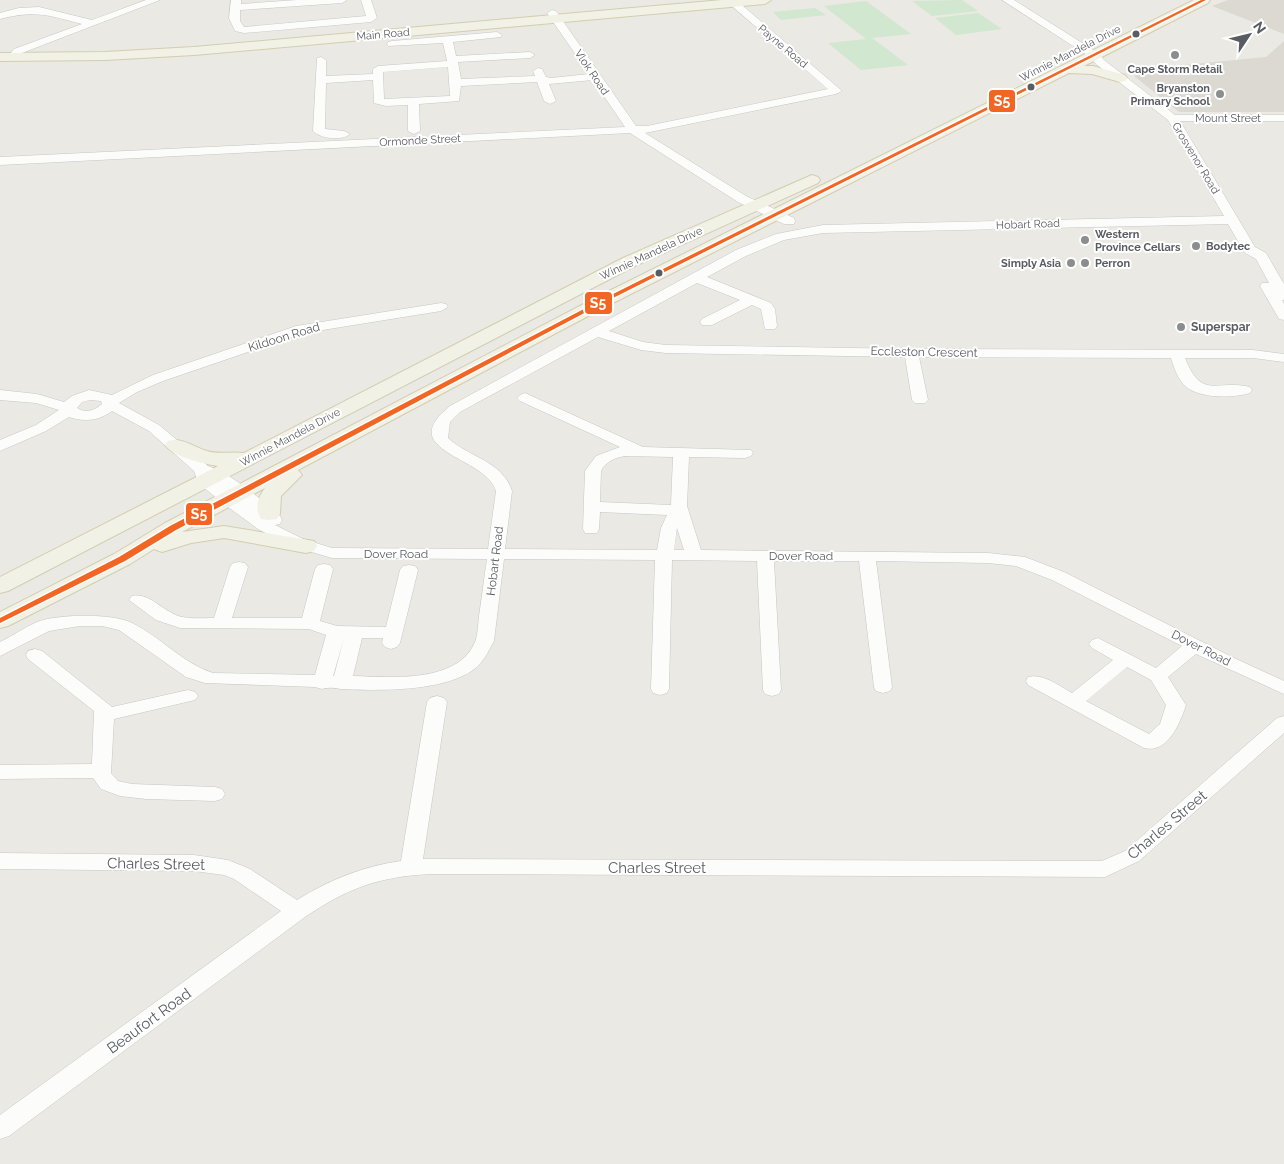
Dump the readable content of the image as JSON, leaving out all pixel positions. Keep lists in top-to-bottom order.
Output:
{
  "streets": {
    "main road": ["Main Road", "Winnie Mandela Drive"],
    "street": [
      "Payne Road",
      "Vlok Road",
      "Mount Street",
      "Ormonde Street",
      "Grosvenor Road",
      "Hobart Road",
      "Kildoon Road",
      "Eccleston Crescent",
      "Dover Road",
      "Charles Street",
      "Beaufort Road"
    ]
  },
  "crossings": [
    ["Main Road", "Payne Road"],
    ["Main Road", "Vlok Road"],
    ["Payne Road", "Ormonde Street"],
    ["Winnie Mandela Drive", "Grosvenor Road"],
    ["Winnie Mandela Drive", "Hobart Road"],
    ["Winnie Mandela Drive", "Dover Road"],
    ["Vlok Road", "Ormonde Street"],
    ["Mount Street", "Grosvenor Road"],
    ["Grosvenor Road", "Hobart Road"],
    ["Hobart Road", "Eccleston Crescent"],
    ["Hobart Road", "Dover Road"],
    ["Charles Street", "Beaufort Road"]
  ],
  "places": [
    "Cape Storm Retail",
    "Bryanston Primary School",
    "Western Province Cellars",
    "Bodytec",
    "Simply Asia",
    "Perron",
    "Superspar"
  ],
  "lines": ["transit line S5"],
  "north": "top right"
}
